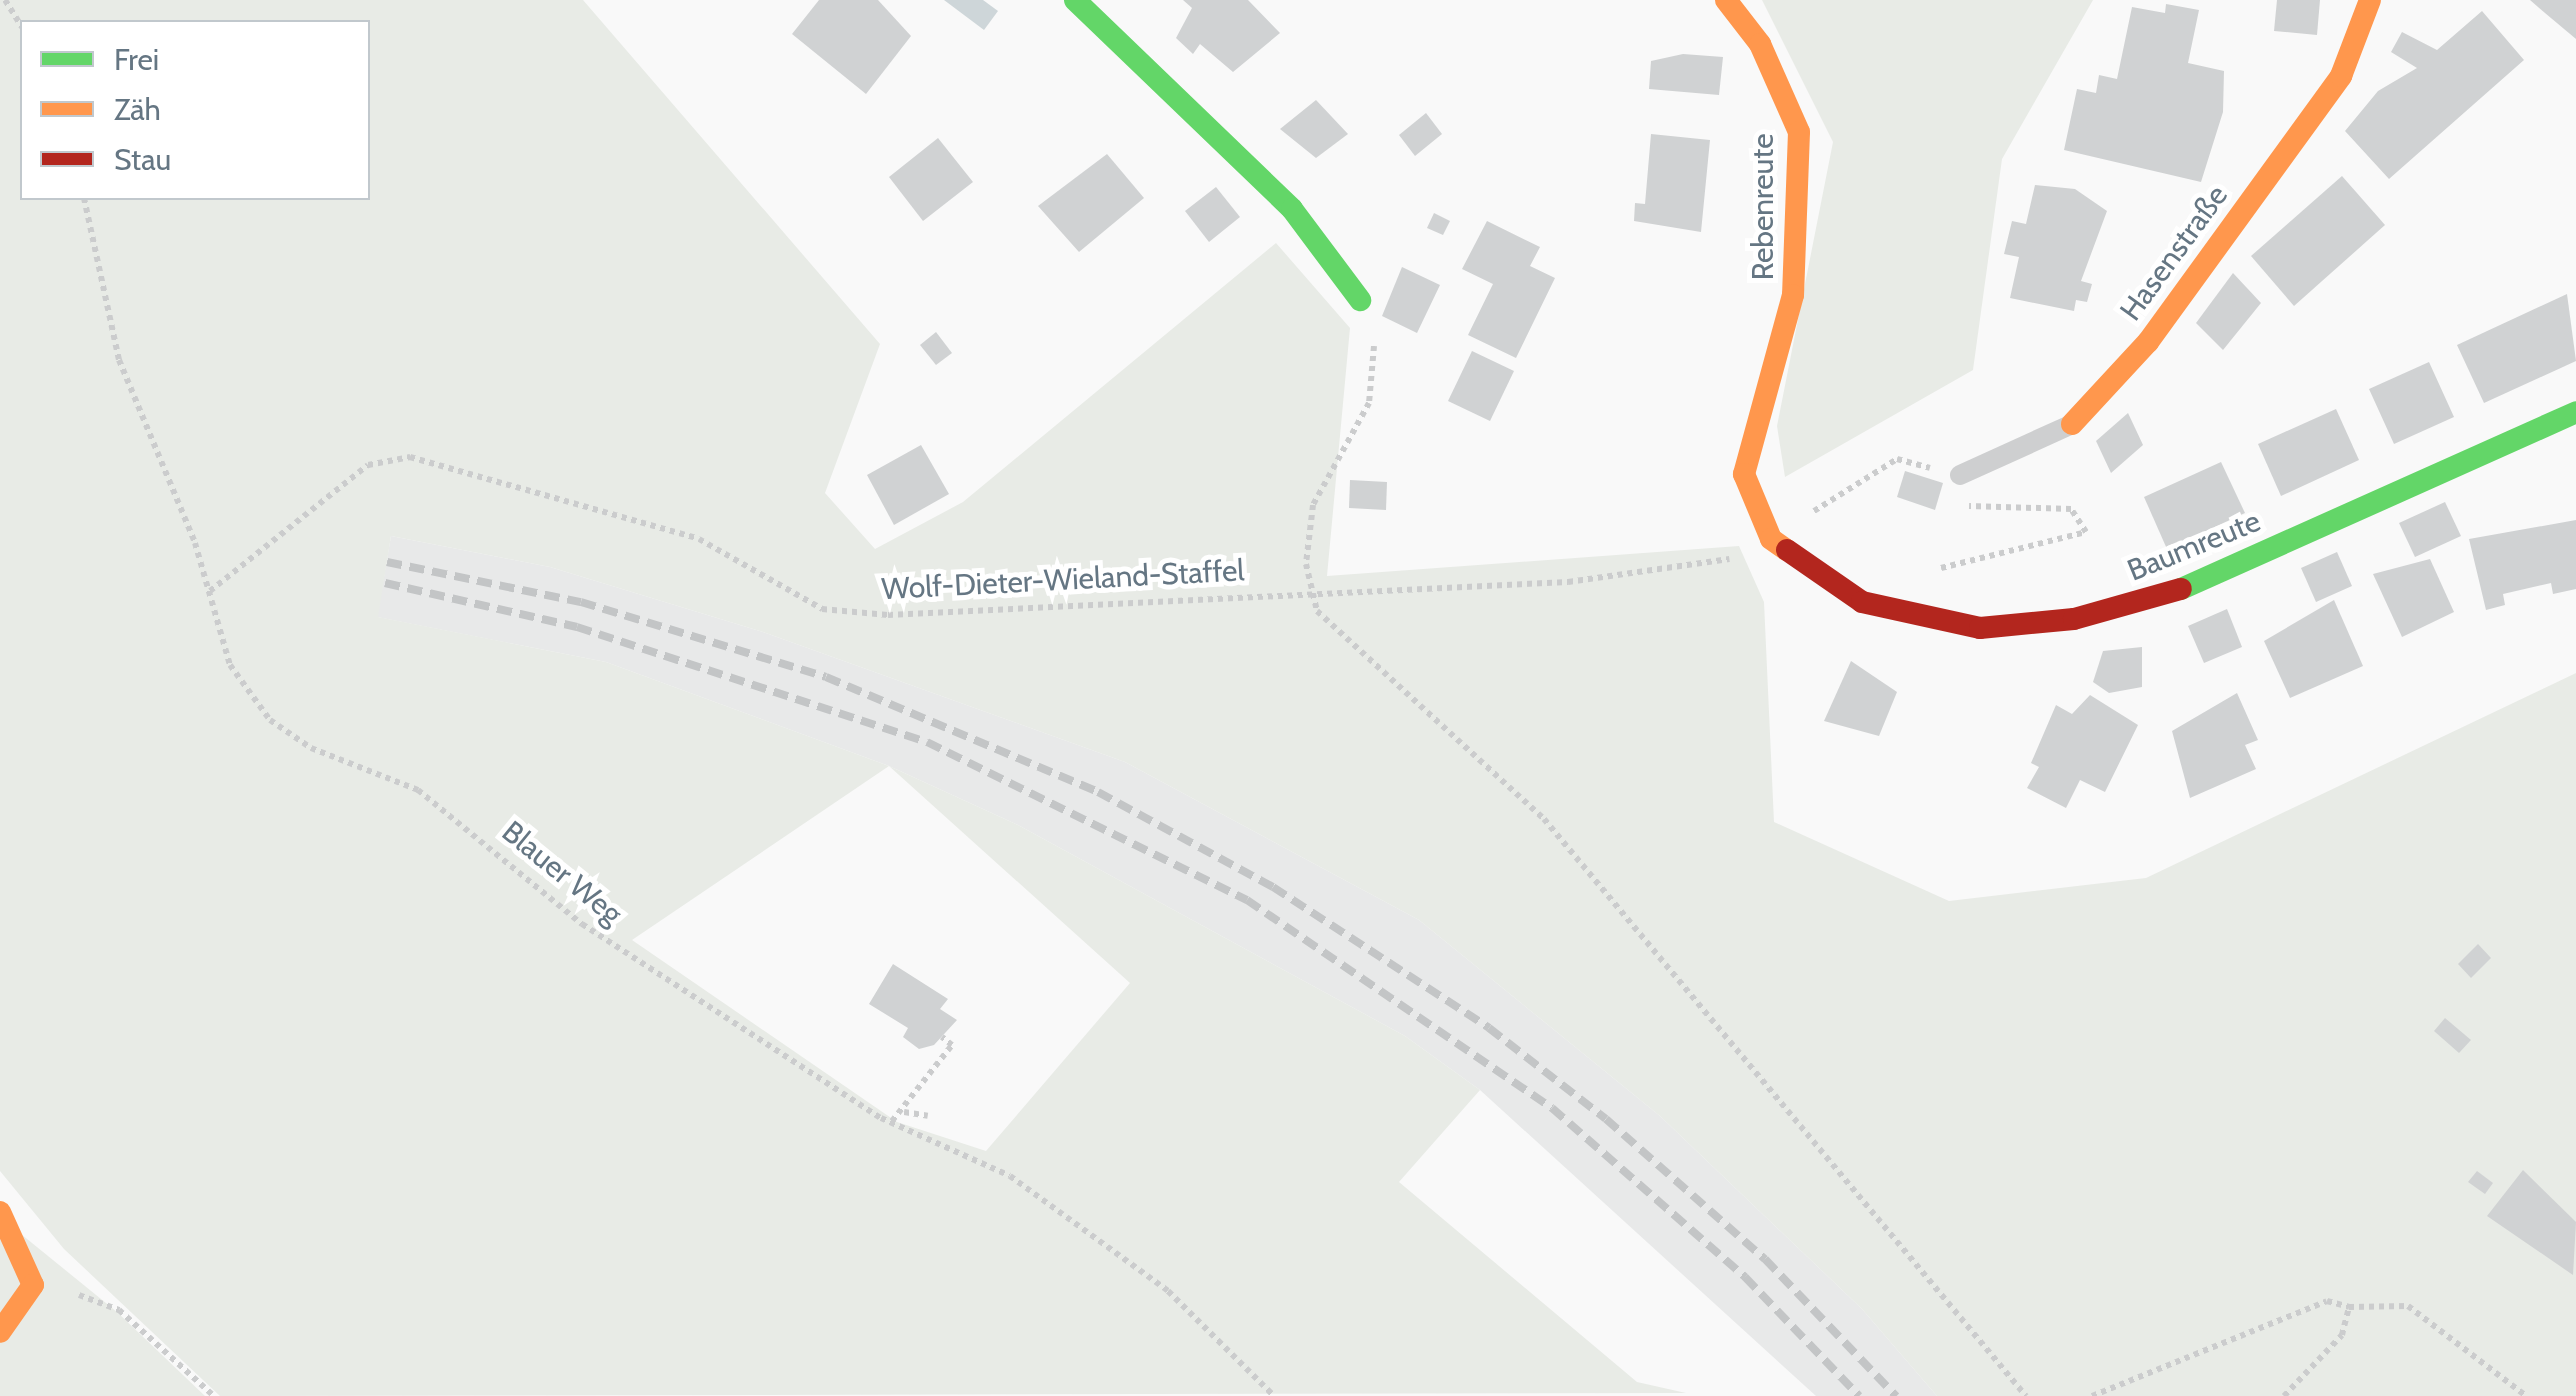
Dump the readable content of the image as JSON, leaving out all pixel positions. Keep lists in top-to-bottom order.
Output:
{
  "streets": {
    "street": ["Rebenreute", "Hasenstraße", "Baumreute"],
    "path": ["Wolf-Dieter-Wieland-Staffel", "Blauer Weg"]
  },
  "crossings": [
    ["Rebenreute", "Baumreute"],
    ["Rebenreute", "Wolf-Dieter-Wieland-Staffel"],
    ["Hasenstraße", "Wolf-Dieter-Wieland-Staffel"],
    ["Baumreute", "Wolf-Dieter-Wieland-Staffel"],
    ["Wolf-Dieter-Wieland-Staffel", "Blauer Weg"]
  ],
  "legend": ["Frei", "Zäh", "Stau"]
}
